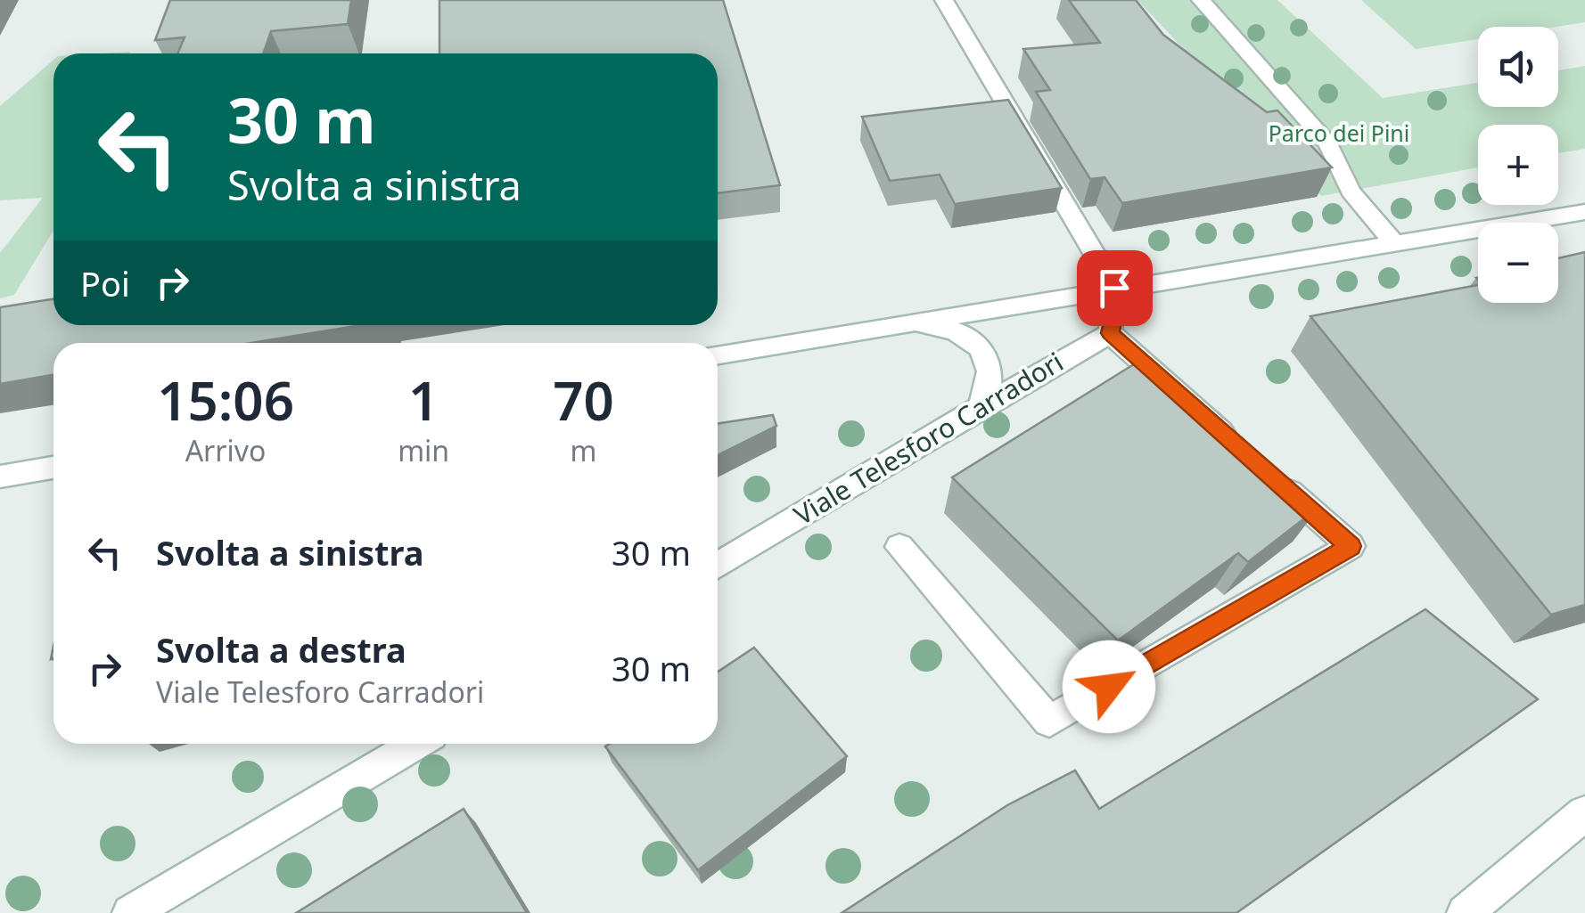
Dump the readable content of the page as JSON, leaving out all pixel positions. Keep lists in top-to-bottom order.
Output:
{
  "streets": {
    "main road": ["Viale Telesforo Carradori"]
  },
  "parks": ["Parco dei Pini"],
  "page": {
    "map_buttons": ["+", "−"],
    "turn": ["30 m", "Svolta a sinistra"],
    "then": "Poi",
    "eta": [
      "15:06",
      "Arrivo",
      "1",
      "min",
      "70",
      "m"
    ],
    "list": [
      {
        "name": "Svolta a sinistra",
        "value": "30 m"
      },
      {
        "name": "Svolta a destra",
        "note": "Viale Telesforo Carradori",
        "value": "30 m"
      }
    ]
  }
}
